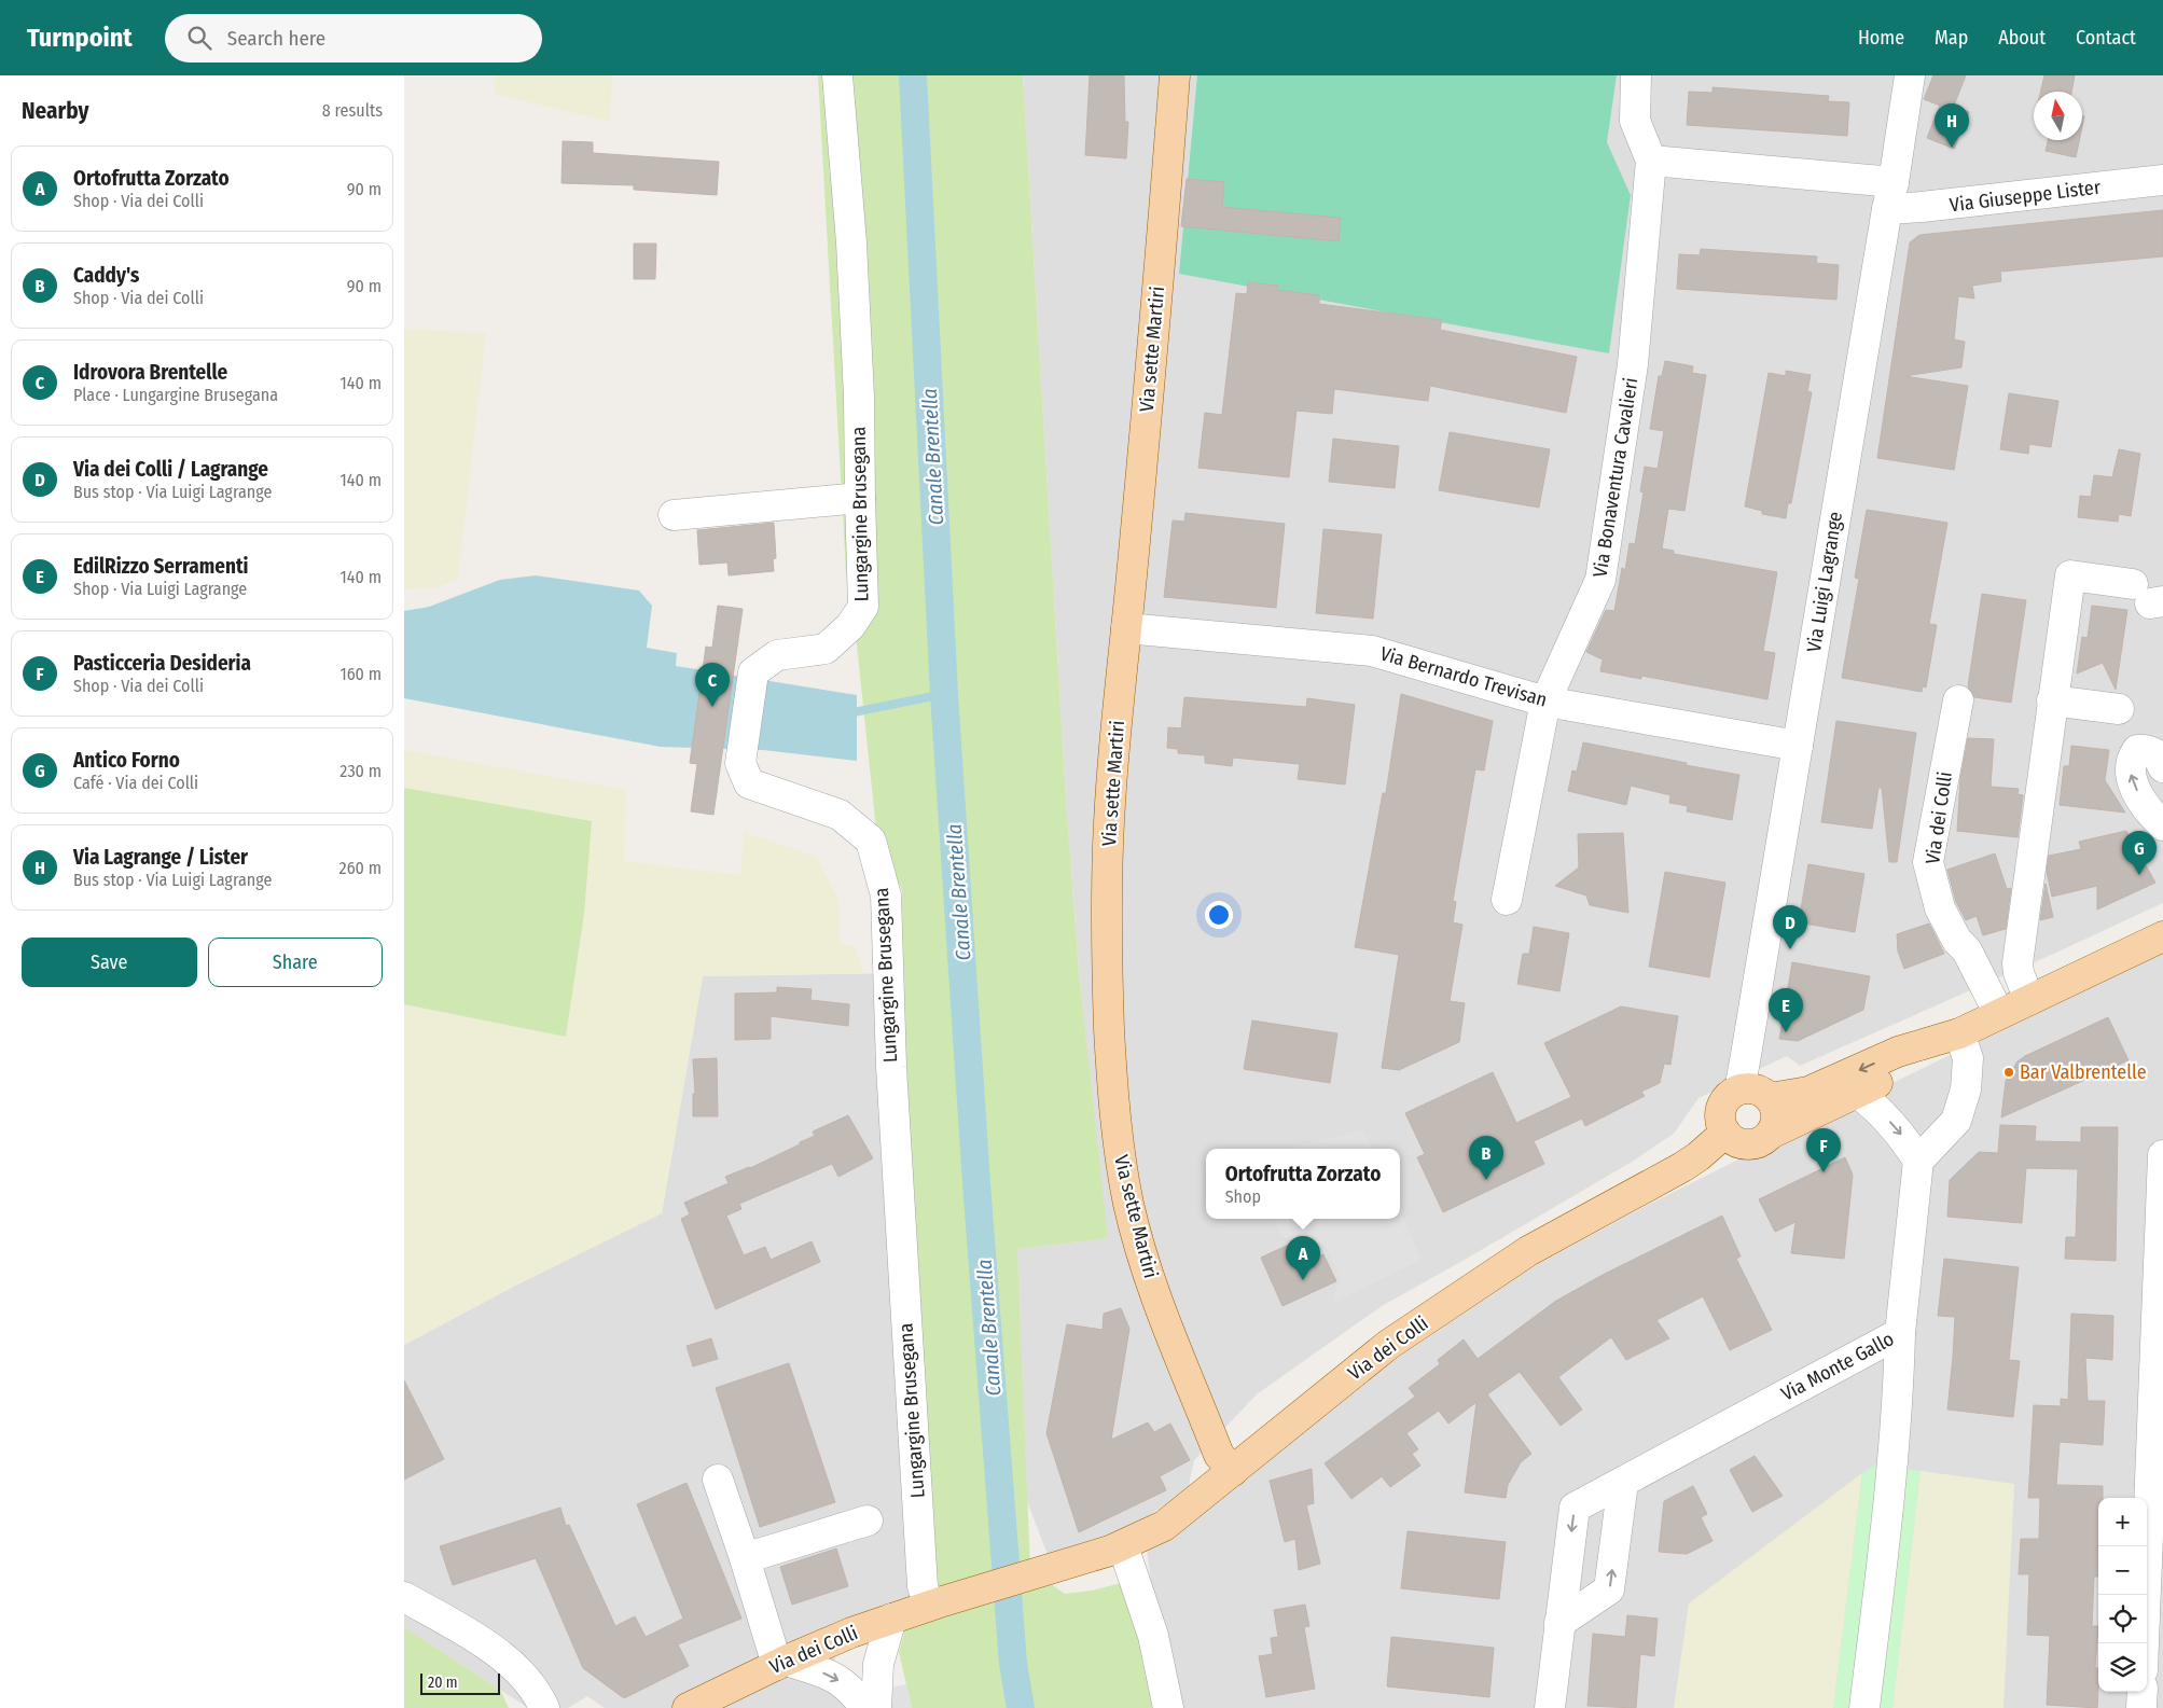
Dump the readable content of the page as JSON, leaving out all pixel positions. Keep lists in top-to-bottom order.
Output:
{
  "streets": {
    "main road": ["Via sette Martiri", "Via dei Colli"],
    "street": [
      "Via Giuseppe Lister",
      "Via Bonaventura Cavalieri",
      "Lungargine Brusegana",
      "Via Luigi Lagrange",
      "Via Bernardo Trevisan",
      "Via Monte Gallo"
    ]
  },
  "crossings": [
    ["Via Giuseppe Lister", "Via Bonaventura Cavalieri"],
    ["Via Giuseppe Lister", "Via Luigi Lagrange"],
    ["Via sette Martiri", "Via Bernardo Trevisan"],
    ["Via sette Martiri", "Via dei Colli"],
    ["Via Bonaventura Cavalieri", "Via Bernardo Trevisan"],
    ["Lungargine Brusegana", "Via dei Colli"],
    ["Via Luigi Lagrange", "Via Bernardo Trevisan"],
    ["Via Luigi Lagrange", "Via dei Colli"]
  ],
  "water": ["Canale Brentella"],
  "places": ["Bar Valbrentelle"],
  "scale_bar": "20 m",
  "north": "top",
  "page": {
    "header": "Turnpoint",
    "search": "Search here",
    "nav": [
      "Home",
      "Map",
      "About",
      "Contact"
    ],
    "heading": ["Nearby", "8 results"],
    "pins": [
      "H",
      "C",
      "G",
      "D",
      "E",
      "F",
      "B",
      "A"
    ],
    "list": [
      {
        "mark": "A",
        "name": "Ortofrutta Zorzato",
        "note": "Shop · Via dei Colli",
        "value": "90 m"
      },
      {
        "mark": "B",
        "name": "Caddy's",
        "note": "Shop · Via dei Colli",
        "value": "90 m"
      },
      {
        "mark": "C",
        "name": "Idrovora Brentelle",
        "note": "Place · Lungargine Brusegana",
        "value": "140 m"
      },
      {
        "mark": "D",
        "name": "Via dei Colli / Lagrange",
        "note": "Bus stop · Via Luigi Lagrange",
        "value": "140 m"
      },
      {
        "mark": "E",
        "name": "EdilRizzo Serramenti",
        "note": "Shop · Via Luigi Lagrange",
        "value": "140 m"
      },
      {
        "mark": "F",
        "name": "Pasticceria Desideria",
        "note": "Shop · Via dei Colli",
        "value": "160 m"
      },
      {
        "mark": "G",
        "name": "Antico Forno",
        "note": "Café · Via dei Colli",
        "value": "230 m"
      },
      {
        "mark": "H",
        "name": "Via Lagrange / Lister",
        "note": "Bus stop · Via Luigi Lagrange",
        "value": "260 m"
      }
    ],
    "buttons": ["Save", "Share"],
    "popup": ["Ortofrutta Zorzato", "Shop"],
    "map_buttons": ["+", "−"],
    "scale": "20 m"
  }
}
